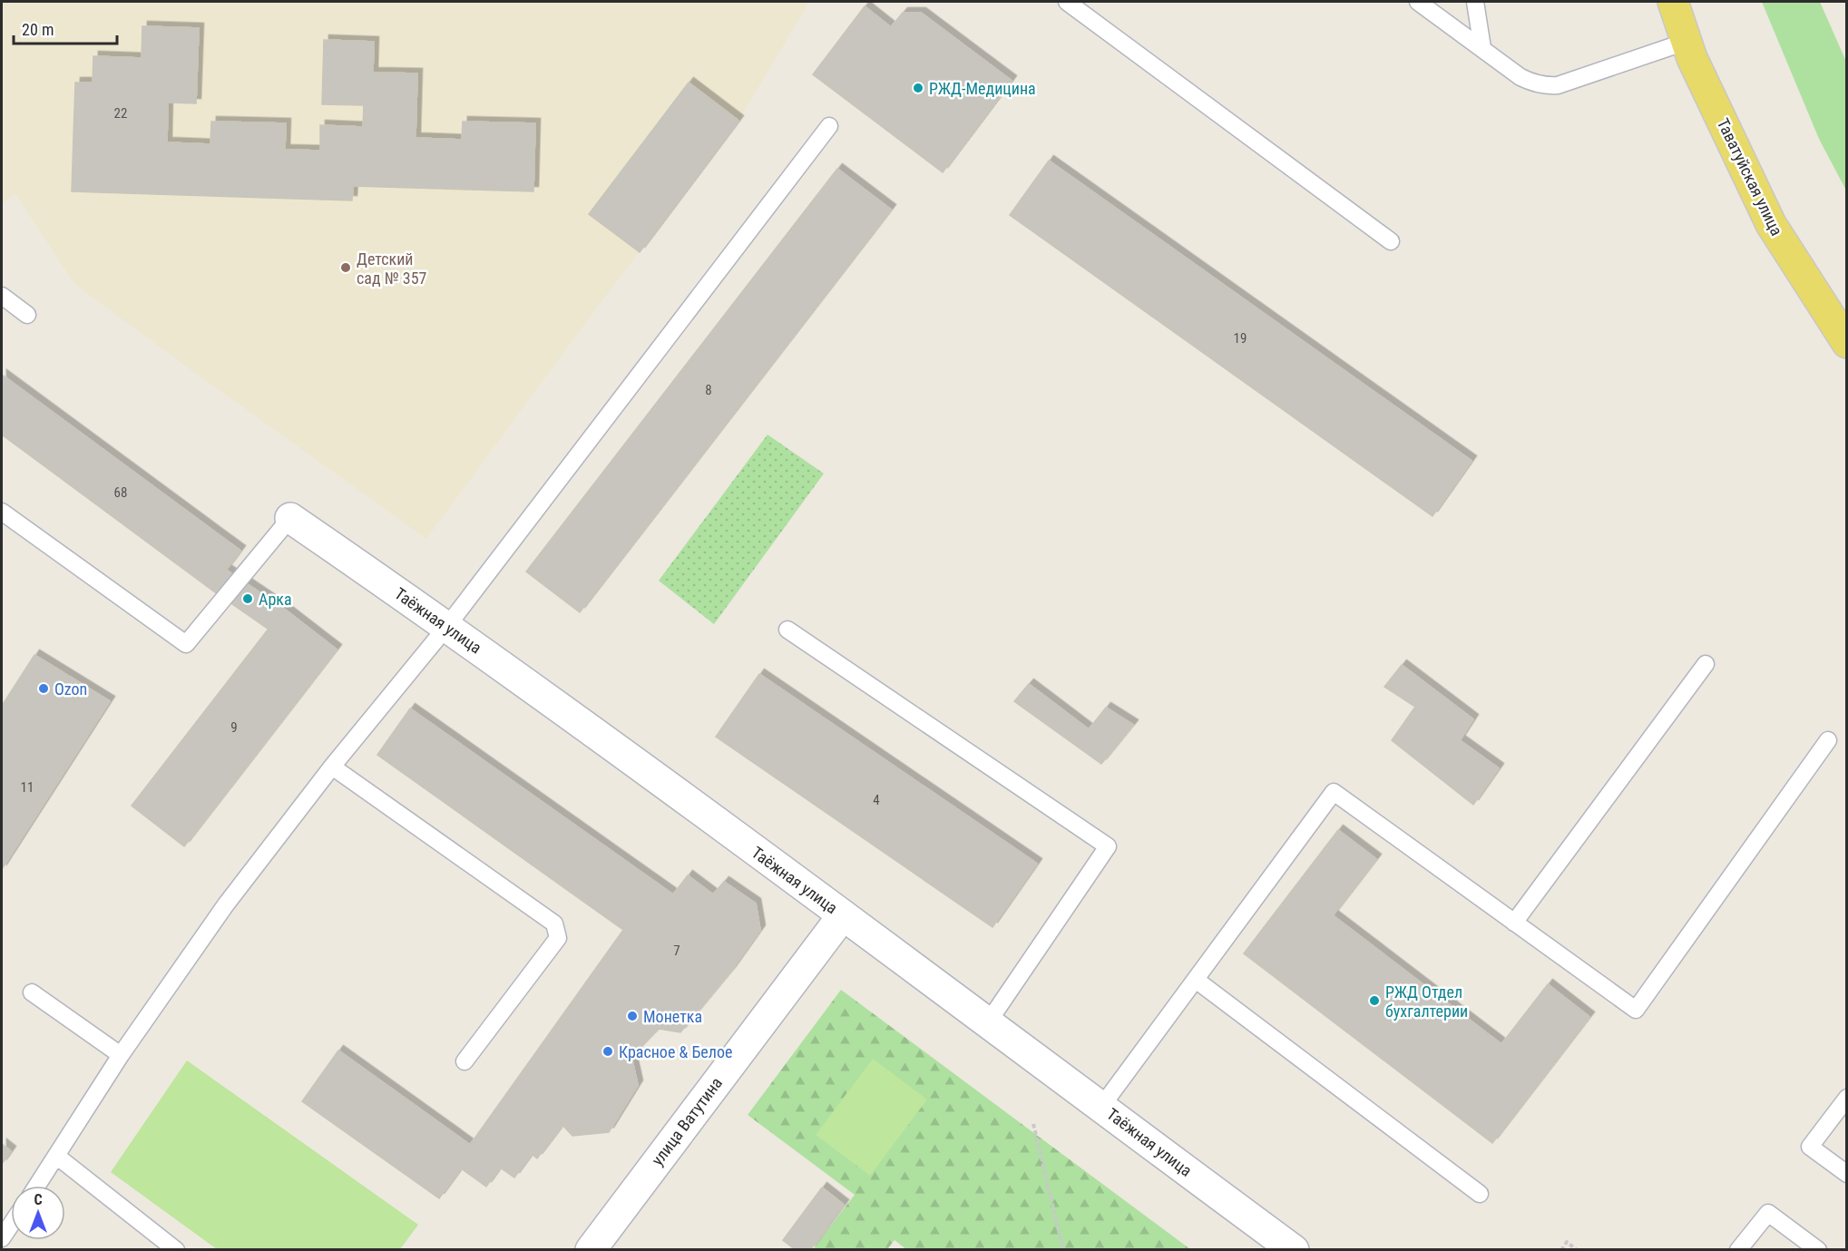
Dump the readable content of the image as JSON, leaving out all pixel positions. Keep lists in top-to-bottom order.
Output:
{
  "streets": {
    "main road": ["Таватуйская улица"],
    "street": ["Таёжная улица", "улица Ватутина"]
  },
  "crossings": [
    ["Таёжная улица", "улица Ватутина"]
  ],
  "places": [
    "РЖД-Медицина",
    "Детский сад № 357",
    "Арка",
    "Ozon",
    "РЖД Отдел бухгалтерии",
    "Монетка",
    "Красное & Белое"
  ],
  "house_numbers": [
    "22",
    "19",
    "8",
    "68",
    "9",
    "11",
    "4",
    "7"
  ],
  "scale_bar": "20 m",
  "north": "top"
}
